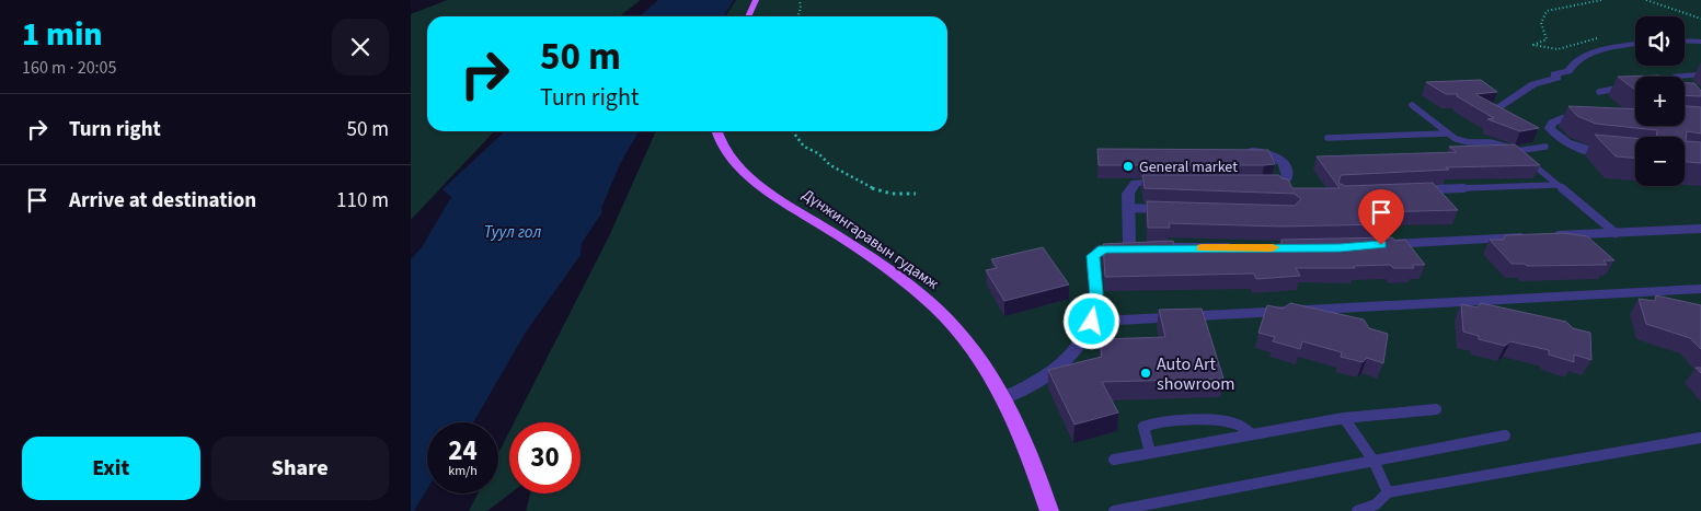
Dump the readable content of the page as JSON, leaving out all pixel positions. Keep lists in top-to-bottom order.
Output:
{
  "streets": {
    "main road": ["Дүнжингаравын гудамж"]
  },
  "water": ["Туул гол"],
  "places": ["General market", "Auto Art showroom"],
  "page": {
    "heading": ["1 min", "160 m · 20:05"],
    "map_buttons": ["+", "−"],
    "turn": ["50 m", "Turn right"],
    "list": [
      {
        "name": "Turn right",
        "value": "50 m"
      },
      {
        "name": "Arrive at destination",
        "value": "110 m"
      }
    ],
    "speed": "24 km/h",
    "limit": "30",
    "buttons": ["Exit", "Share"]
  }
}
